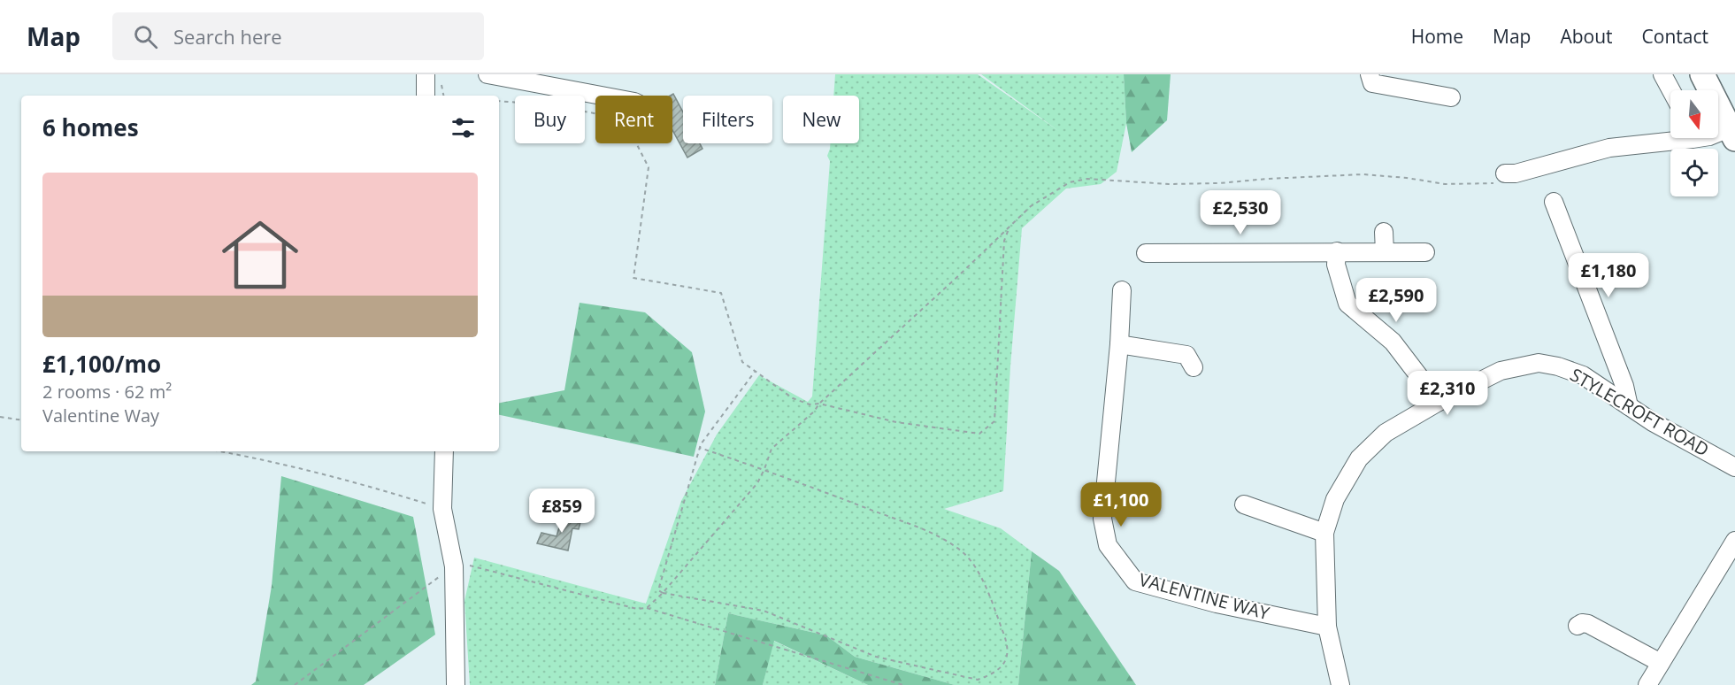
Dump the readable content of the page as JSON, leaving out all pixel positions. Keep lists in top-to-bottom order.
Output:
{
  "streets": {
    "street": ["STYLECROFT ROAD", "VALENTINE WAY"]
  },
  "crossings": [
    ["STYLECROFT ROAD", "VALENTINE WAY"]
  ],
  "north": "bottom",
  "page": {
    "header": "Map",
    "search": "Search here",
    "nav": [
      "Home",
      "Map",
      "About",
      "Contact"
    ],
    "chip": [
      "Buy",
      "Rent",
      "Filters",
      "New"
    ],
    "heading": "6 homes",
    "list": [
      {
        "name": "£1,100/mo",
        "note": "2 rooms · 62 m² · Valentine Way"
      }
    ],
    "price": [
      "£2,530",
      "£1,180",
      "£2,590",
      "£2,310",
      "£1,100",
      "£859"
    ]
  }
}
